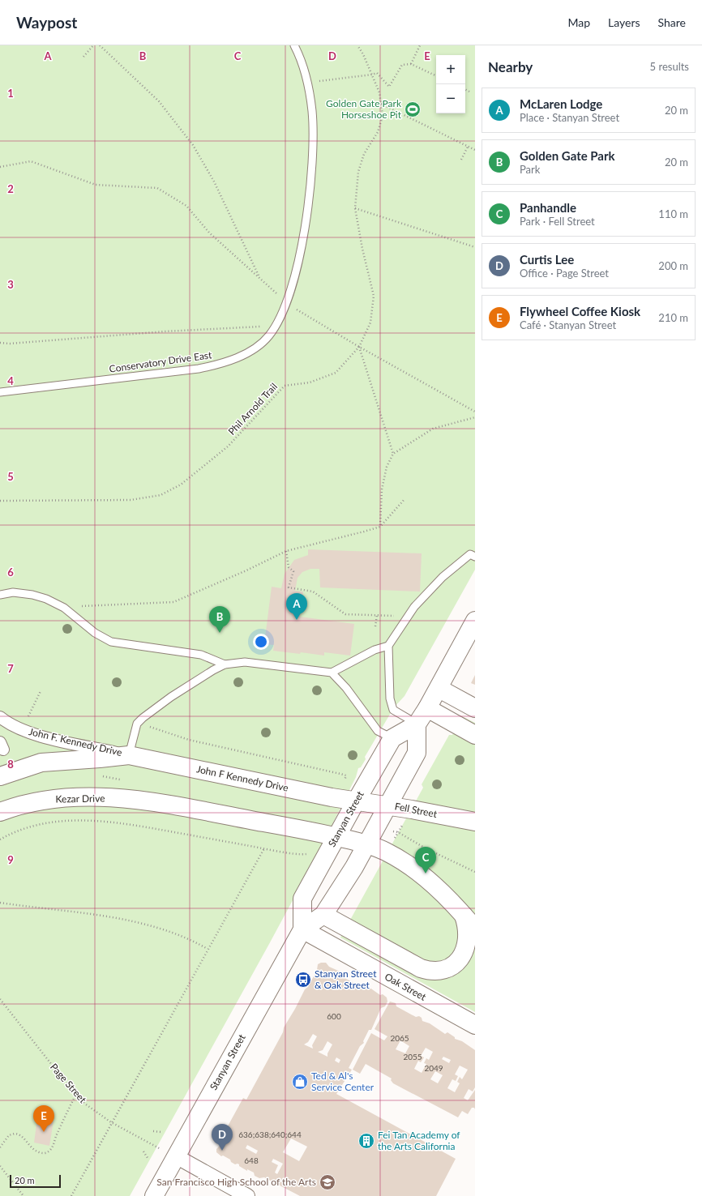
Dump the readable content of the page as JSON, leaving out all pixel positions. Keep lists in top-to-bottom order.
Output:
{
  "streets": {
    "main road": [
      "John F Kennedy Drive",
      "Kezar Drive",
      "Fell Street",
      "Stanyan Street",
      "Oak Street"
    ],
    "street": ["John F. Kennedy Drive"],
    "lane": ["Conservatory Drive East"],
    "path": ["Phil Arnold Trail", "Page Street"]
  },
  "crossings": [
    ["John F. Kennedy Drive", "John F Kennedy Drive"],
    ["John F Kennedy Drive", "Fell Street"],
    ["John F Kennedy Drive", "Stanyan Street"],
    ["Kezar Drive", "Stanyan Street"],
    ["Fell Street", "Stanyan Street"],
    ["Stanyan Street", "Oak Street"]
  ],
  "places": {
    "sports": ["Golden Gate Park Horseshoe Pit"],
    "bus stop": ["Stanyan Street & Oak Street"],
    "shop": ["Ted & Al's Service Center"],
    "building": ["Fei Tan Academy of the Arts California"],
    "school or university": ["San Francisco High School of the Arts"]
  },
  "house_numbers": [
    "600",
    "2065",
    "2055",
    "2049",
    "636;638;640;644",
    "648"
  ],
  "scale_bar": "20 m",
  "page": {
    "header": "Waypost",
    "nav": ["Map", "Layers", "Share"],
    "heading": ["Nearby", "5 results"],
    "map_buttons": ["+", "−"],
    "list": [
      {
        "mark": "A",
        "name": "McLaren Lodge",
        "note": "Place · Stanyan Street",
        "value": "20 m"
      },
      {
        "mark": "B",
        "name": "Golden Gate Park",
        "note": "Park",
        "value": "20 m"
      },
      {
        "mark": "C",
        "name": "Panhandle",
        "note": "Park · Fell Street",
        "value": "110 m"
      },
      {
        "mark": "D",
        "name": "Curtis Lee",
        "note": "Office · Page Street",
        "value": "200 m"
      },
      {
        "mark": "E",
        "name": "Flywheel Coffee Kiosk",
        "note": "Café · Stanyan Street",
        "value": "210 m"
      }
    ],
    "pins": [
      "A",
      "B",
      "C",
      "E",
      "D"
    ],
    "scale": "20 m"
  },
  "grid": {
    "columns": [
      "A",
      "B",
      "C",
      "D",
      "E"
    ],
    "rows": [
      "1",
      "2",
      "3",
      "4",
      "5",
      "6",
      "7",
      "8",
      "9"
    ]
  }
}
